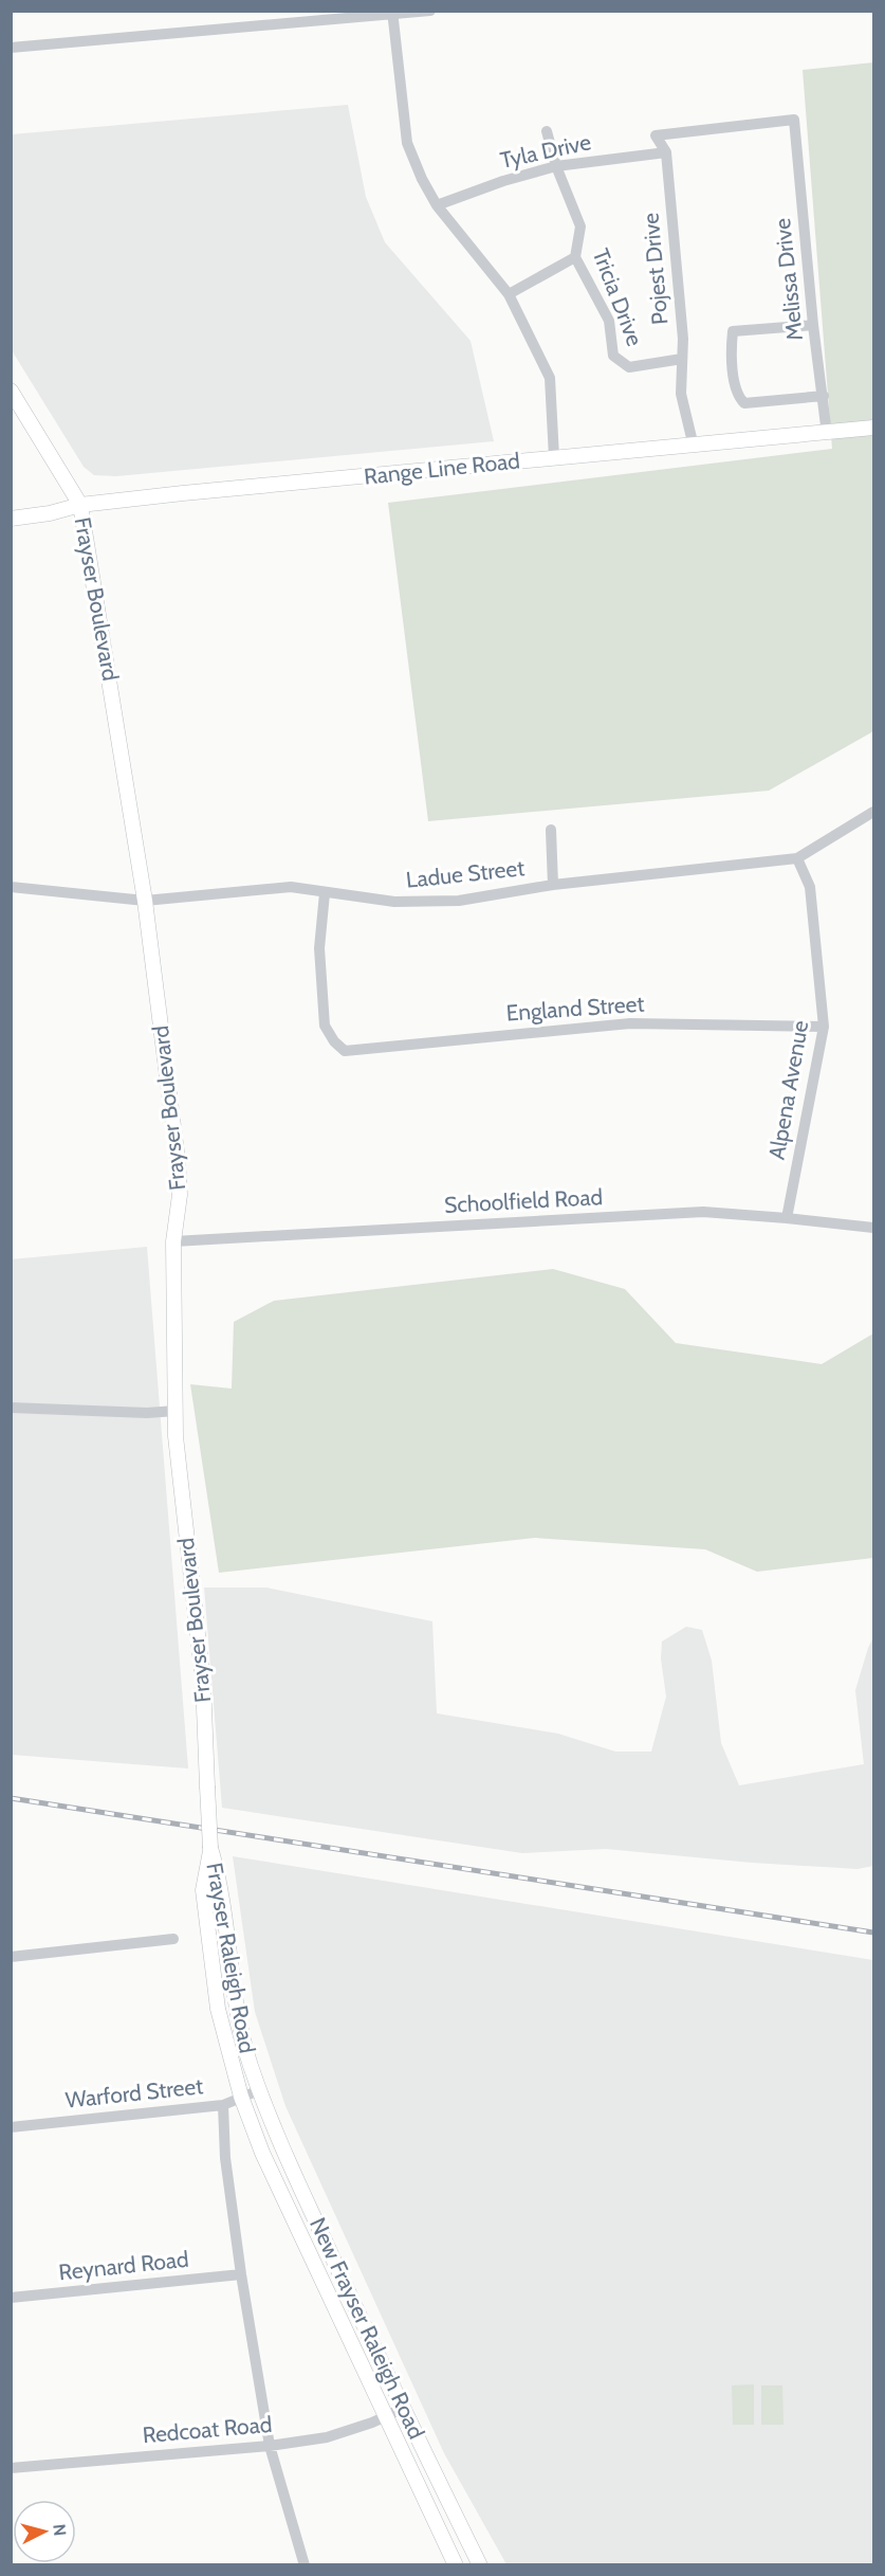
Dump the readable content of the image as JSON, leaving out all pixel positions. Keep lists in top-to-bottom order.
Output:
{
  "streets": {
    "main road": [
      "Range Line Road",
      "Frayser Boulevard",
      "Frayser Raleigh Road",
      "New Frayser Raleigh Road"
    ],
    "street": [
      "Tyla Drive",
      "Pojest Drive",
      "Melissa Drive",
      "Tricia Drive",
      "Ladue Street",
      "England Street",
      "Alpena Avenue",
      "Schoolfield Road",
      "Warford Street",
      "Reynard Road",
      "Redcoat Road"
    ]
  },
  "crossings": [
    ["Tyla Drive", "Pojest Drive"],
    ["Tyla Drive", "Tricia Drive"],
    ["Pojest Drive", "Melissa Drive"],
    ["Pojest Drive", "Tricia Drive"],
    ["Pojest Drive", "Range Line Road"],
    ["Melissa Drive", "Range Line Road"],
    ["Range Line Road", "Frayser Boulevard"],
    ["Frayser Boulevard", "Ladue Street"],
    ["Frayser Boulevard", "Schoolfield Road"],
    ["Frayser Boulevard", "Frayser Raleigh Road"],
    ["Ladue Street", "England Street"],
    ["Ladue Street", "Alpena Avenue"],
    ["England Street", "Alpena Avenue"],
    ["Alpena Avenue", "Schoolfield Road"],
    ["Frayser Raleigh Road", "Warford Street"],
    ["Frayser Raleigh Road", "New Frayser Raleigh Road"],
    ["Warford Street", "New Frayser Raleigh Road"],
    ["New Frayser Raleigh Road", "Redcoat Road"]
  ],
  "north": "right"
}
